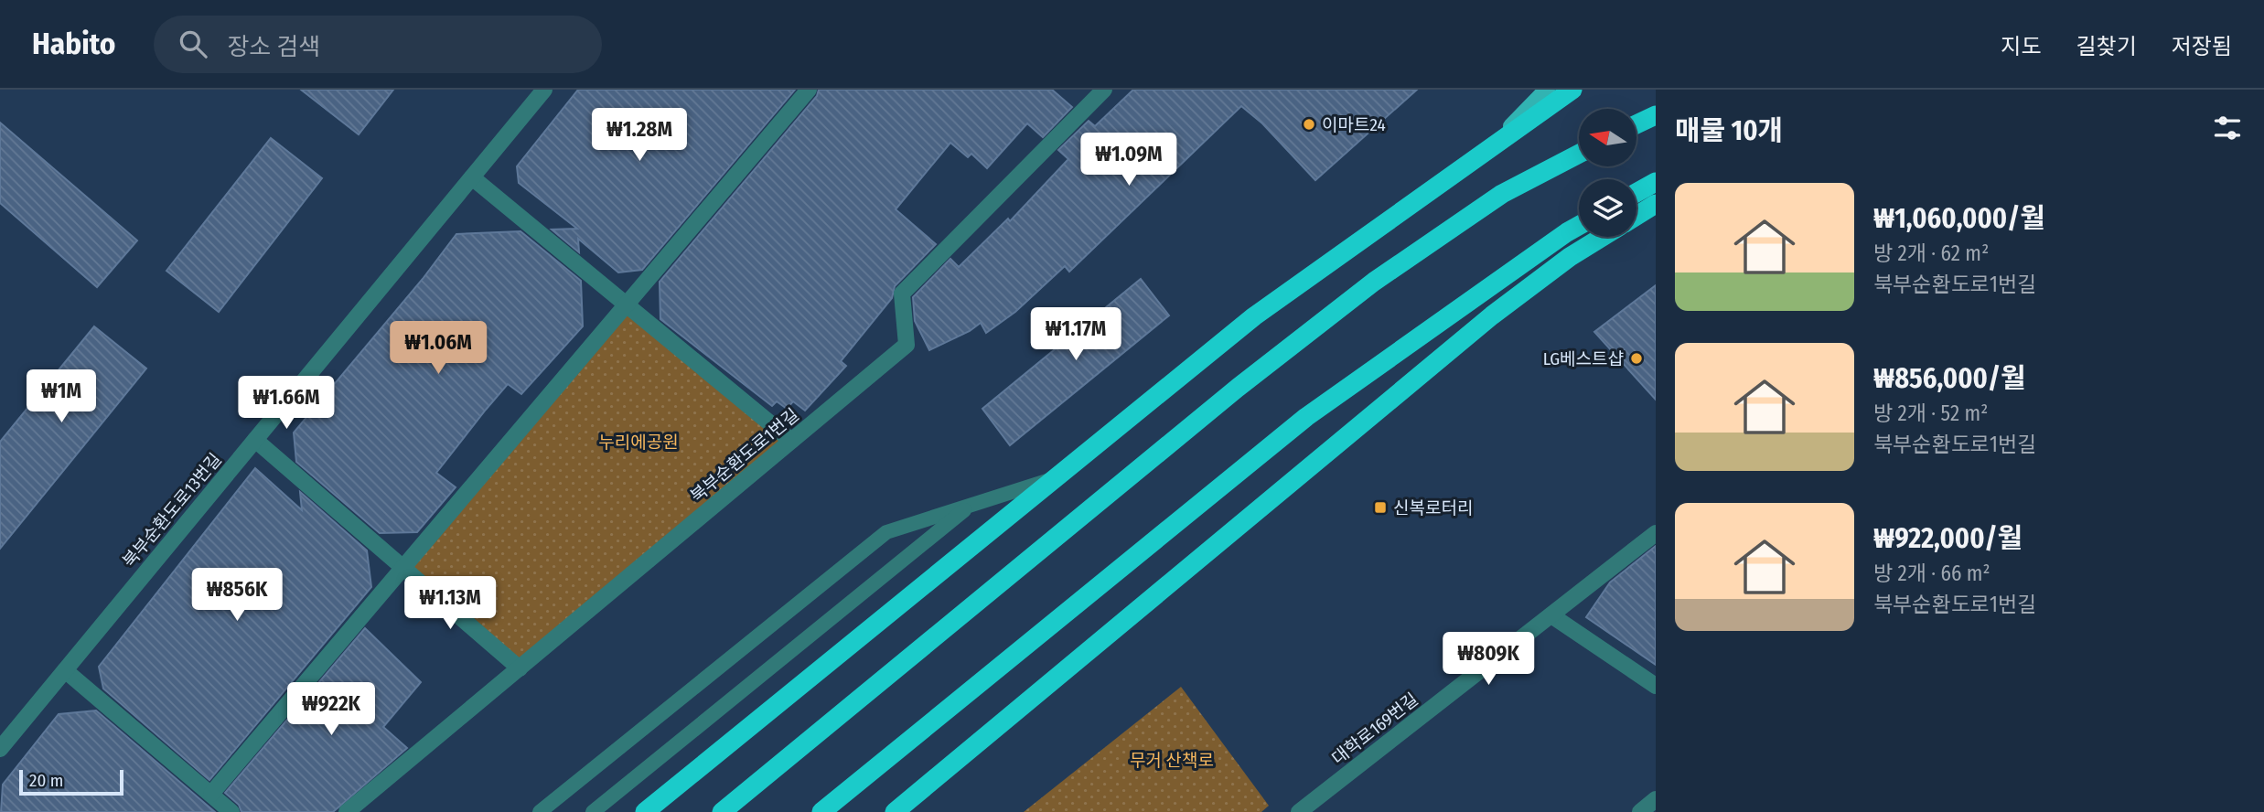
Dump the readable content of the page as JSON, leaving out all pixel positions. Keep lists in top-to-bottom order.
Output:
{
  "streets": {
    "street": ["북부순환도로1번길", "북부순환도로13번길", "대학로169번길"]
  },
  "parks": ["누리에공원", "무거 산책로"],
  "places": {
    "other": ["이마트24", "LG베스트샵"],
    "transit": ["신복로터리"]
  },
  "scale_bar": "20 m",
  "north": "left",
  "page": {
    "header": "Habito",
    "search": "장소 검색",
    "nav": ["지도", "길찾기", "저장됨"],
    "heading": "매물 10개",
    "price": [
      "₩1.28M",
      "₩1.09M",
      "₩1.17M",
      "₩1.06M",
      "₩1M",
      "₩1.66M",
      "₩856K",
      "₩1.13M",
      "₩809K",
      "₩922K"
    ],
    "list": [
      {
        "name": "₩1,060,000/월",
        "note": "방 2개 · 62 m² · 북부순환도로1번길"
      },
      {
        "name": "₩856,000/월",
        "note": "방 2개 · 52 m² · 북부순환도로1번길"
      },
      {
        "name": "₩922,000/월",
        "note": "방 2개 · 66 m² · 북부순환도로1번길"
      }
    ],
    "scale": "20 m"
  }
}
